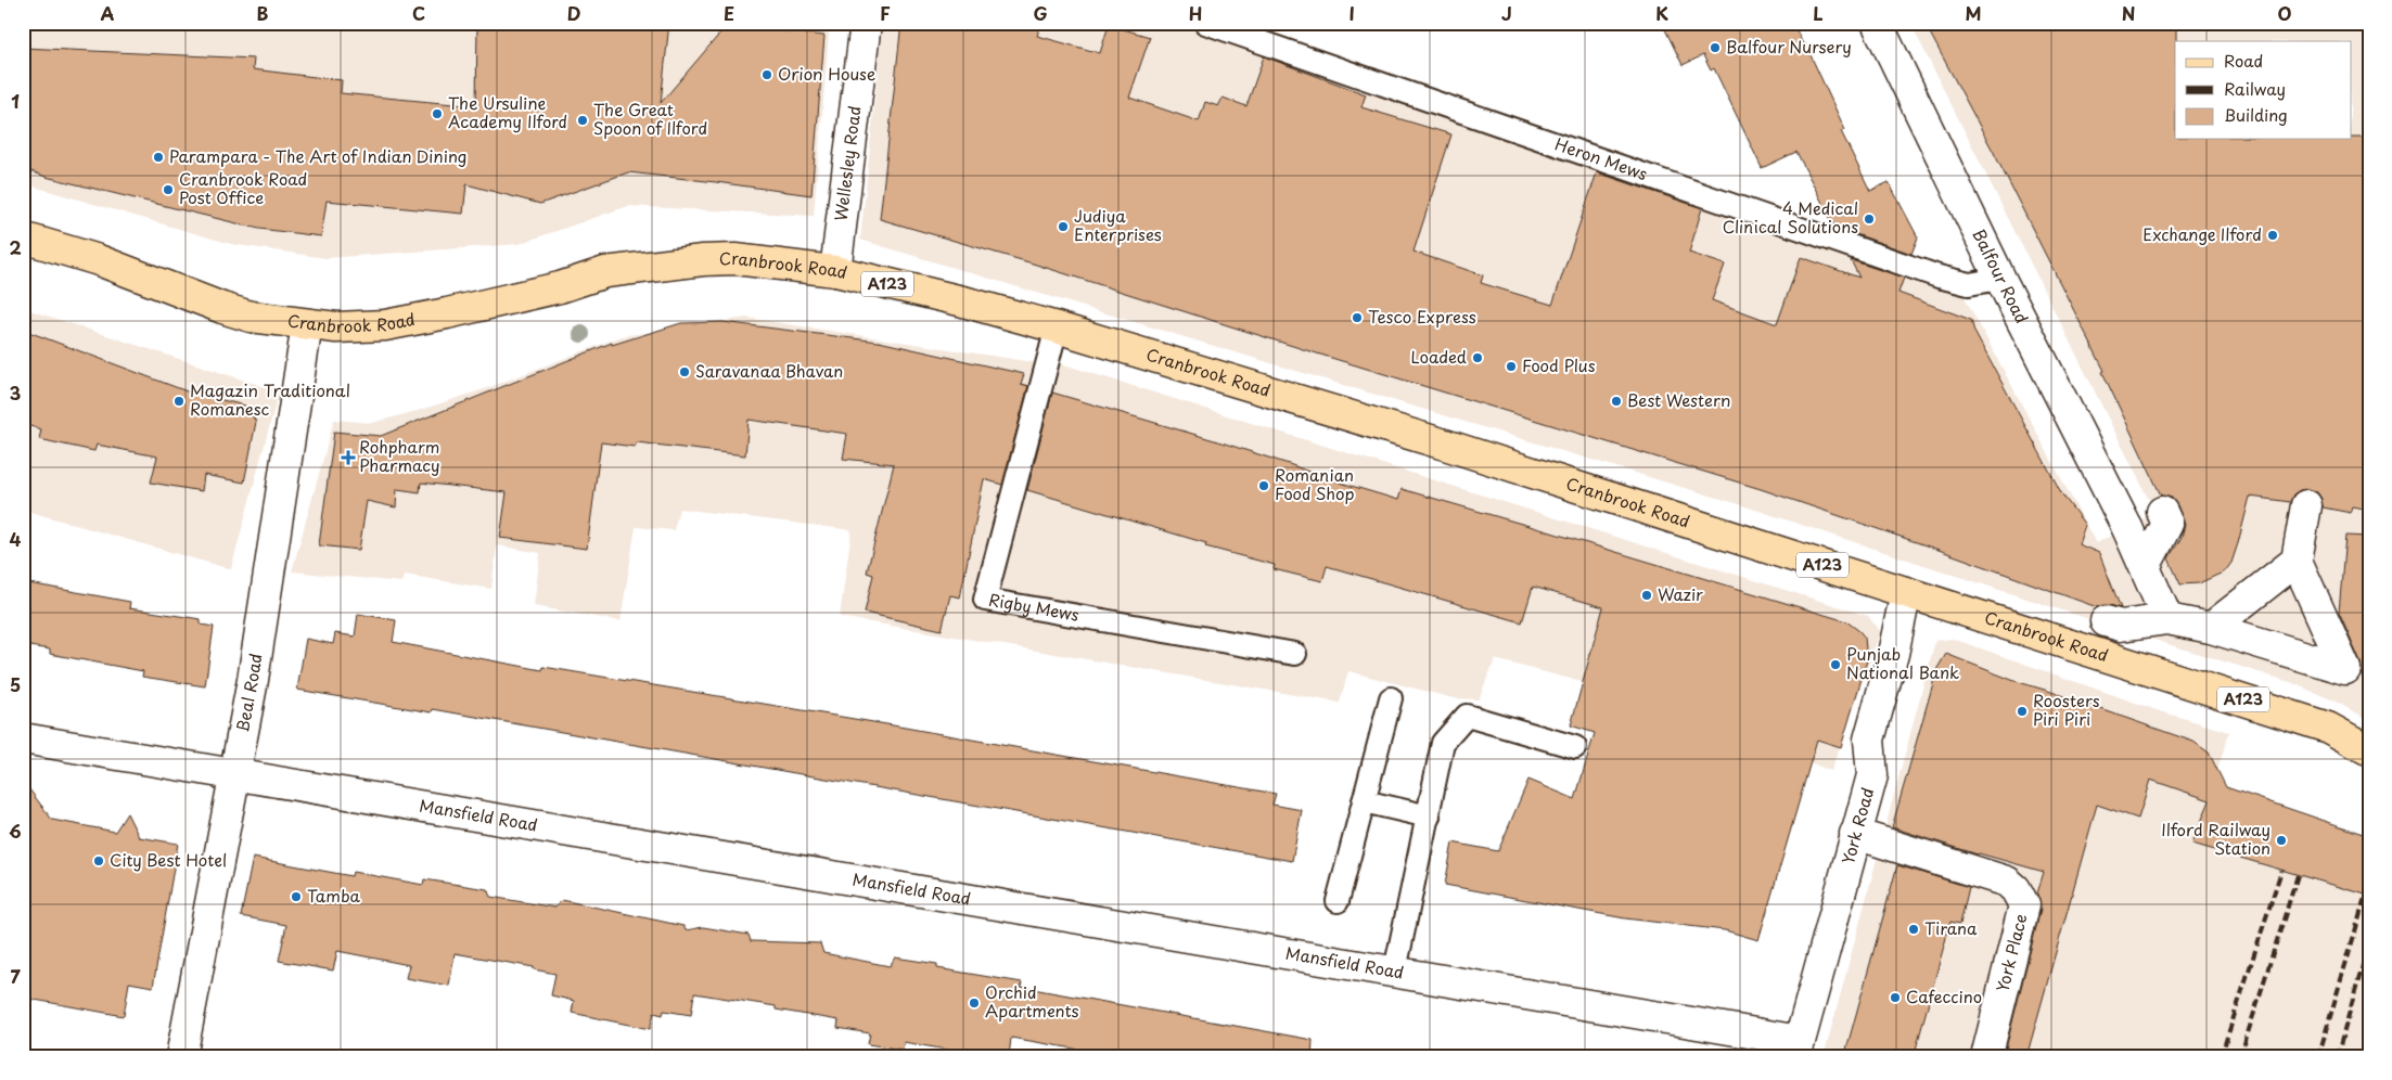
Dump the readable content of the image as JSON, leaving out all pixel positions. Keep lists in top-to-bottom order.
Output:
{
  "streets": {
    "main road": ["Cranbrook Road", "A123"],
    "street": [
      "Wellesley Road",
      "Balfour Road",
      "Beal Road",
      "Mansfield Road",
      "York Road",
      "York Place"
    ],
    "lane": ["Heron Mews", "Rigby Mews"]
  },
  "crossings": [
    ["Heron Mews", "Balfour Road"],
    ["Wellesley Road", "Cranbrook Road"],
    ["Cranbrook Road", "Rigby Mews"],
    ["Cranbrook Road", "Beal Road"],
    ["Cranbrook Road", "York Road"],
    ["Beal Road", "Mansfield Road"],
    ["Mansfield Road", "York Road"],
    ["York Road", "York Place"]
  ],
  "places": {
    "other": [
      "Balfour Nursery",
      "Orion House",
      "The Ursuline Academy Ilford",
      "The Great Spoon of Ilford",
      "Parampara - The Art of Indian Dining",
      "Cranbrook Road Post Office",
      "4 Medical Clinical Solutions",
      "Judiya Enterprises",
      "Exchange Ilford",
      "Tesco Express",
      "Loaded",
      "Food Plus",
      "Saravanaa Bhavan",
      "Magazin Traditional Romanesc",
      "Best Western",
      "Romanian Food Shop",
      "Wazir",
      "Punjab National Bank",
      "Roosters Piri Piri",
      "Ilford Railway Station",
      "City Best Hotel",
      "Tamba",
      "Tirana",
      "Cafeccino",
      "Orchid Apartments"
    ],
    "health": ["Rohpharm Pharmacy"]
  },
  "legend": ["Road", "Railway", "Building"],
  "grid": {
    "columns": [
      "A",
      "B",
      "C",
      "D",
      "E",
      "F",
      "G",
      "H",
      "I",
      "J",
      "K",
      "L",
      "M",
      "N",
      "O"
    ],
    "rows": [
      "1",
      "2",
      "3",
      "4",
      "5",
      "6",
      "7"
    ]
  }
}
